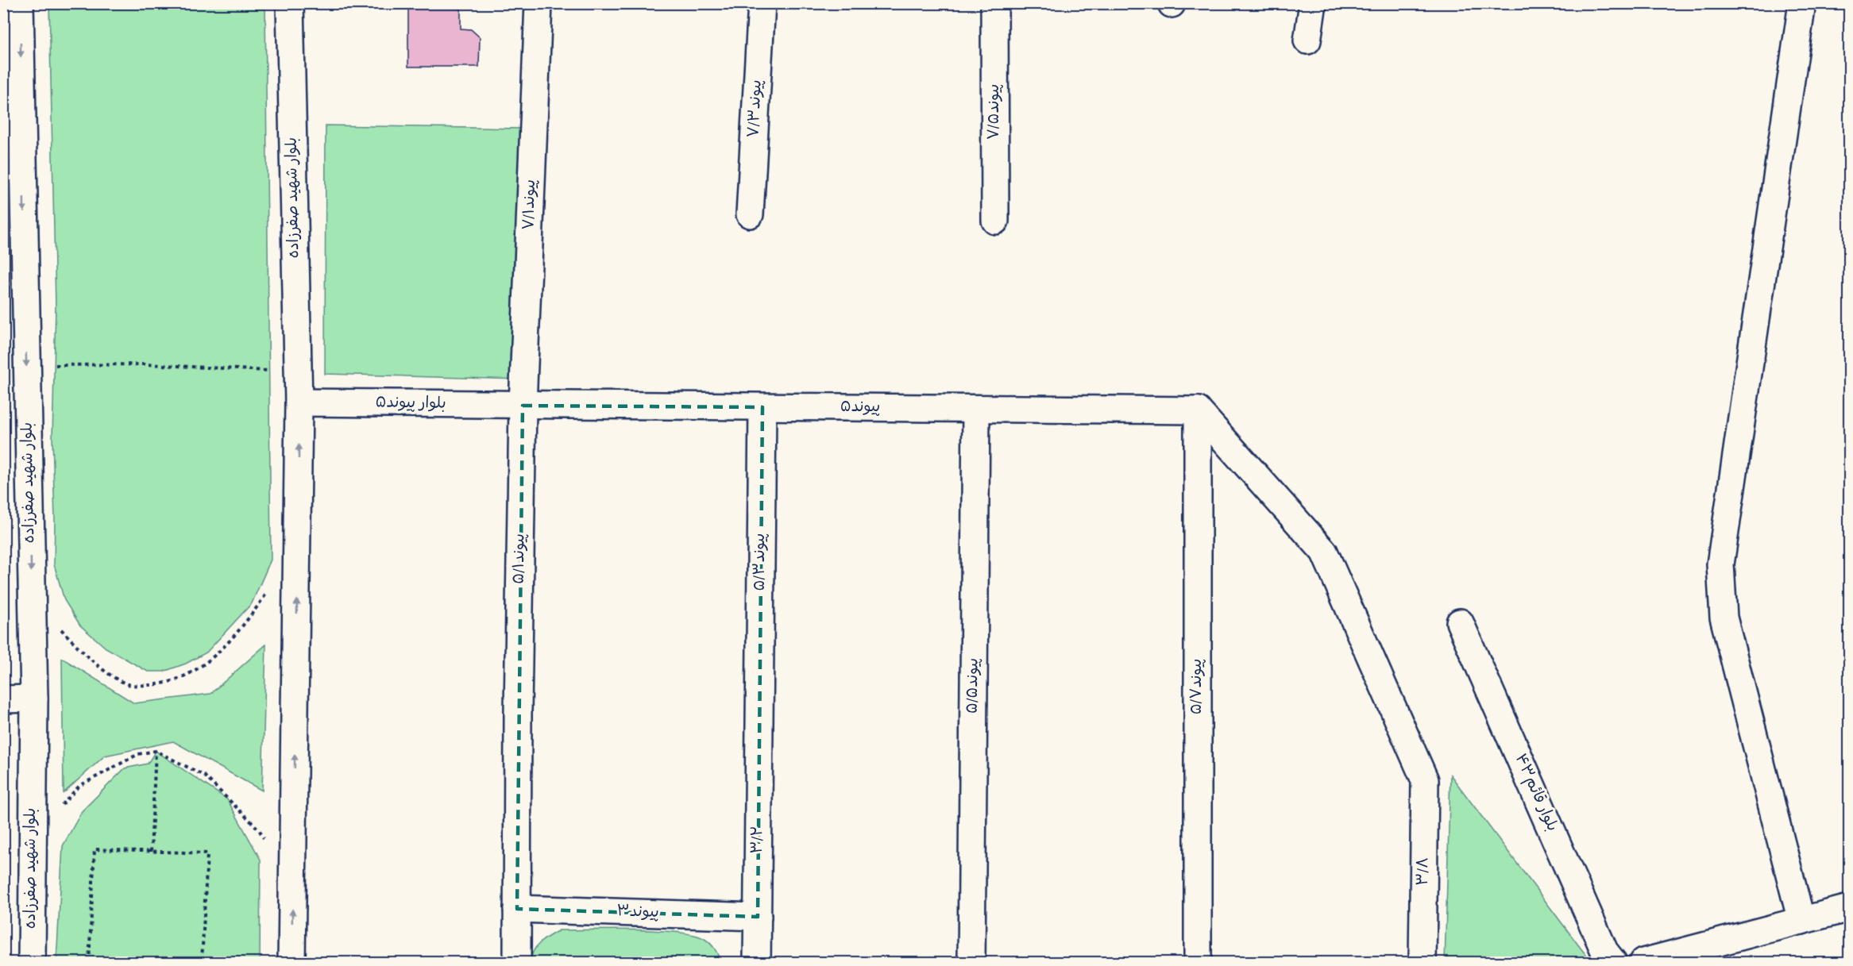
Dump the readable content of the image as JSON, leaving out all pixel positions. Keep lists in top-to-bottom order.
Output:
{
  "streets": {
    "street": [
      "پیوند۷/۳",
      "پیوند۷/۵",
      "بلوار شهید صفرزاده",
      "پیوند۷/۱",
      "بلوار پیوند۵",
      "پیوند۵",
      "پیوند۵/۱",
      "پیوند۵/۳",
      "پیوند۵/۵",
      "پیوند۵/۷",
      "بلوار قائم۴۳",
      "۳/۲",
      "۳/۸",
      "پیوند۳"
    ]
  },
  "crossings": [
    ["بلوار شهید صفرزاده", "بلوار پیوند۵"],
    ["پیوند۷/۱", "بلوار پیوند۵"],
    ["پیوند۷/۱", "پیوند۵"],
    ["پیوند۷/۱", "پیوند۵/۱"],
    ["بلوار پیوند۵", "پیوند۵"],
    ["بلوار پیوند۵", "پیوند۵/۱"],
    ["پیوند۵", "پیوند۵/۱"],
    ["پیوند۵", "پیوند۵/۳"],
    ["پیوند۵", "پیوند۵/۵"],
    ["پیوند۵", "پیوند۵/۷"],
    ["پیوند۵", "۳/۸"],
    ["پیوند۵/۱", "پیوند۳"],
    ["پیوند۵/۳", "۳/۲"],
    ["پیوند۵/۷", "۳/۸"],
    ["۳/۲", "پیوند۳"]
  ]
}
